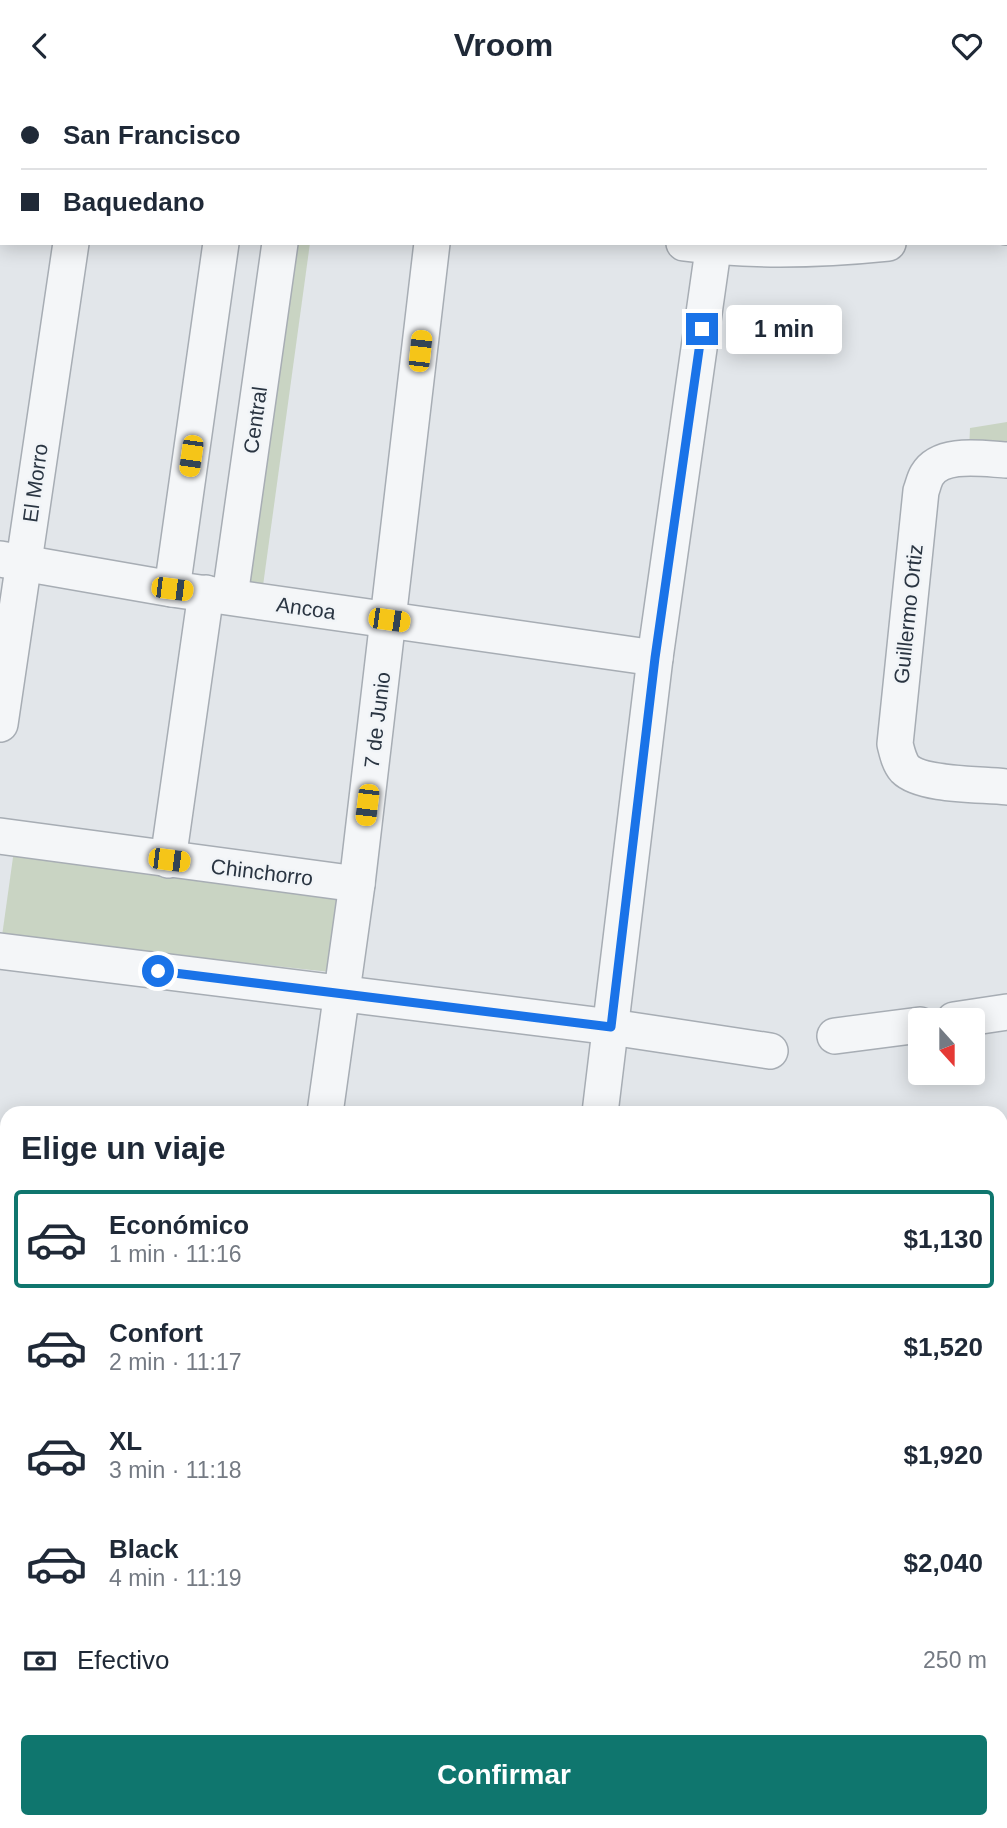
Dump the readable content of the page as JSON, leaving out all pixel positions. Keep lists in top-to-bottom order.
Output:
{
  "streets": {
    "street": [
      "Central",
      "El Morro",
      "Ancoa",
      "Guillermo Ortiz",
      "7 de Junio",
      "Chinchorro"
    ]
  },
  "crossings": [
    ["Central", "Ancoa"],
    ["Central", "Chinchorro"],
    ["El Morro", "Ancoa"],
    ["Ancoa", "7 de Junio"],
    ["7 de Junio", "Chinchorro"]
  ],
  "north": "bottom",
  "page": {
    "header": "Vroom",
    "banner": ["San Francisco", "Baquedano"],
    "bubble": "1 min",
    "heading": "Elige un viaje",
    "list": [
      {
        "name": "Económico",
        "note": "1 min · 11:16",
        "value": "$1,130"
      },
      {
        "name": "Confort",
        "note": "2 min · 11:17",
        "value": "$1,520"
      },
      {
        "name": "XL",
        "note": "3 min · 11:18",
        "value": "$1,920"
      },
      {
        "name": "Black",
        "note": "4 min · 11:19",
        "value": "$2,040"
      }
    ],
    "pay": ["Efectivo", "250 m"],
    "buttons": "Confirmar"
  }
}
